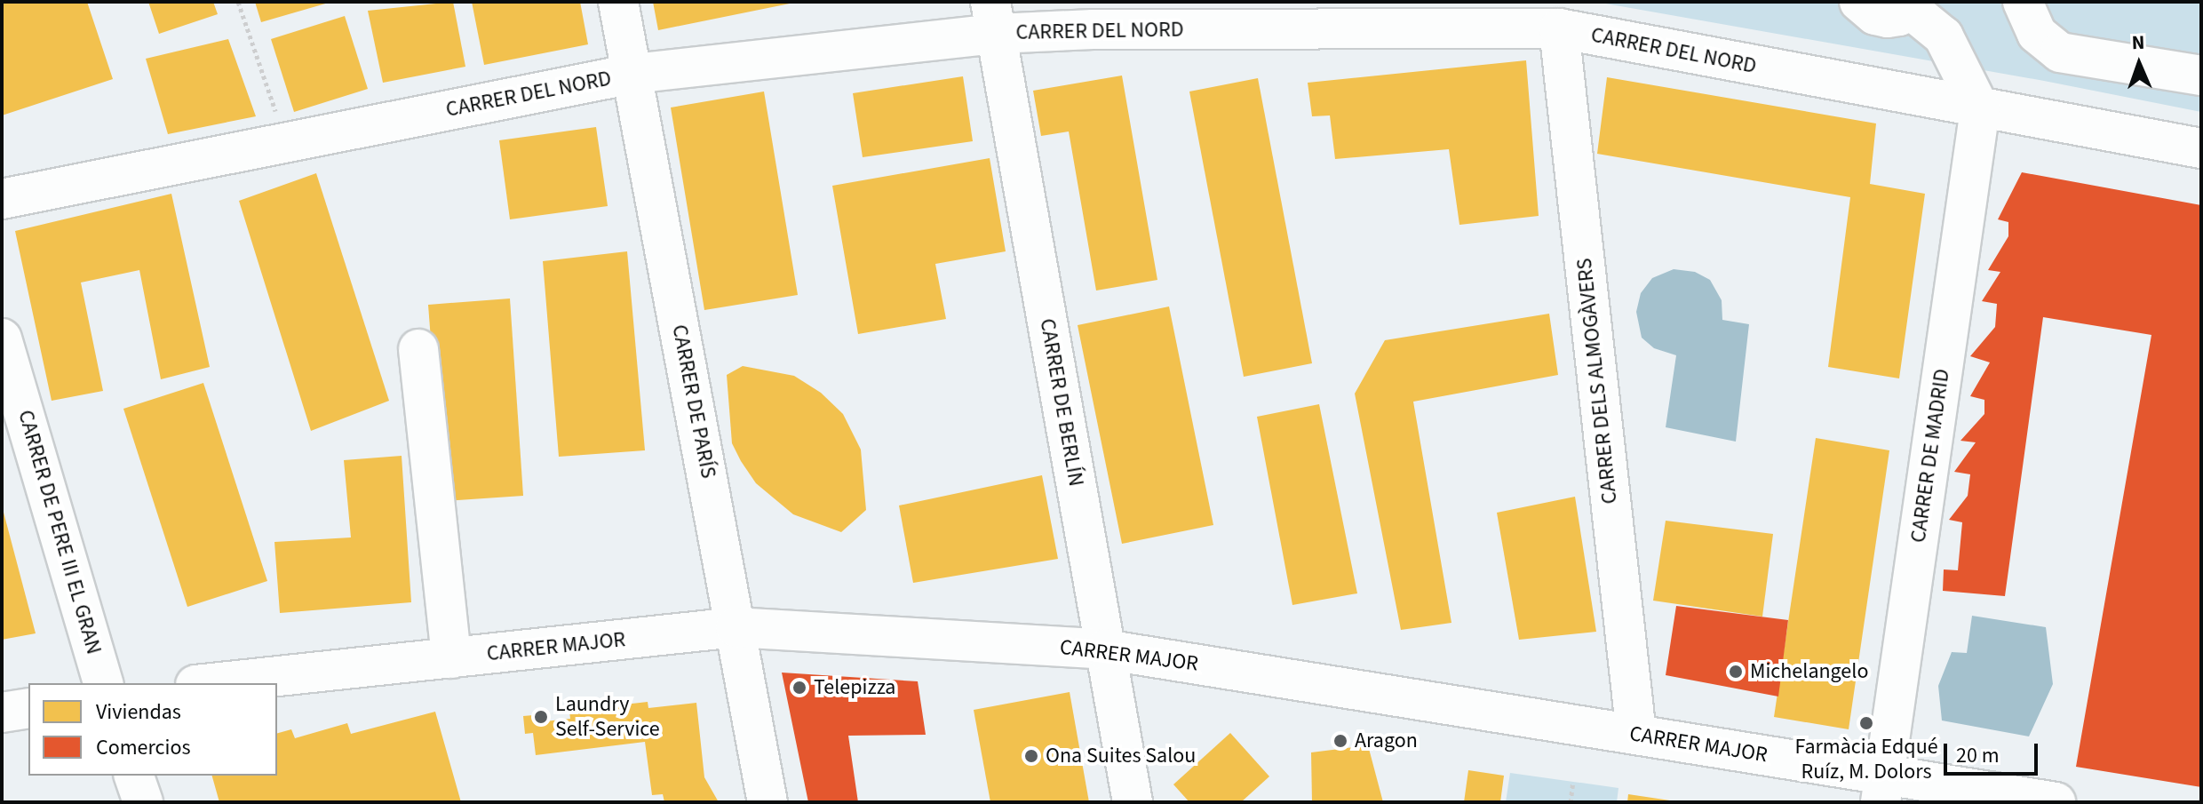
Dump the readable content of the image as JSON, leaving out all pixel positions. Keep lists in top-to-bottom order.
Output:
{
  "streets": {
    "street": [
      "CARRER DEL NORD",
      "CARRER DELS ALMOGÀVERS",
      "CARRER DE PARÍS",
      "CARRER DE BERLÍN",
      "CARRER DE MADRID",
      "CARRER DE PERE III EL GRAN",
      "CARRER MAJOR"
    ]
  },
  "crossings": [
    ["CARRER DEL NORD", "CARRER DELS ALMOGÀVERS"],
    ["CARRER DEL NORD", "CARRER DE PARÍS"],
    ["CARRER DEL NORD", "CARRER DE BERLÍN"],
    ["CARRER DEL NORD", "CARRER DE MADRID"],
    ["CARRER DELS ALMOGÀVERS", "CARRER MAJOR"],
    ["CARRER DE PARÍS", "CARRER MAJOR"],
    ["CARRER DE BERLÍN", "CARRER MAJOR"],
    ["CARRER DE MADRID", "CARRER MAJOR"]
  ],
  "places": [
    "Michelangelo",
    "Telepizza",
    "Laundry Self-Service",
    "Farmàcia Edqué Ruíz, M. Dolors",
    "Aragon",
    "Ona Suites Salou"
  ],
  "legend": ["Viviendas", "Comercios"],
  "scale_bar": "20 m",
  "north": "top"
}
